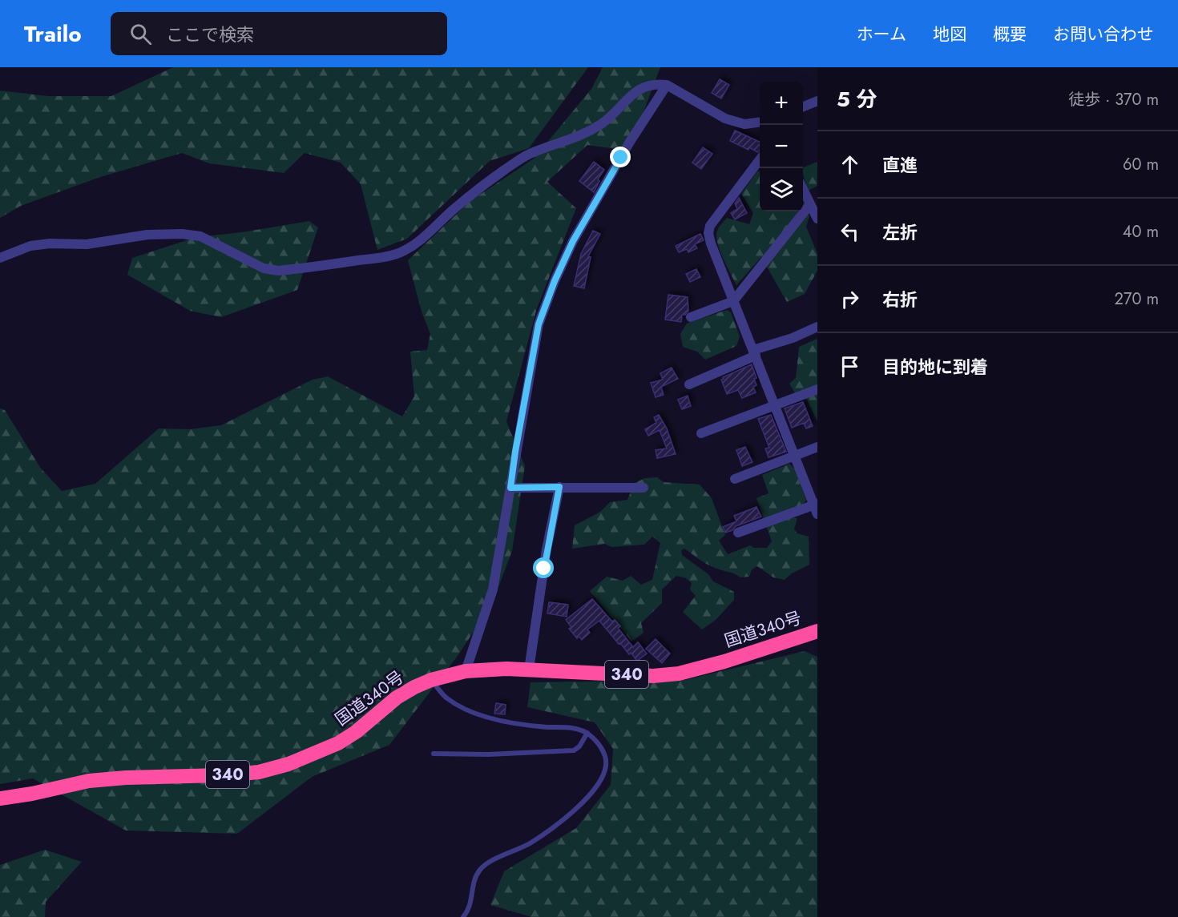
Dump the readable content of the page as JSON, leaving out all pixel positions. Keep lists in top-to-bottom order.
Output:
{
  "streets": {
    "highway": ["国道340号", "340"]
  },
  "page": {
    "header": "Trailo",
    "search": "ここで検索",
    "nav": [
      "ホーム",
      "地図",
      "概要",
      "お問い合わせ"
    ],
    "heading": ["5 分", "徒歩 · 370 m"],
    "map_buttons": ["+", "−"],
    "list": [
      ["直進", "60 m"],
      ["左折", "40 m"],
      ["右折", "270 m"],
      "目的地に到着"
    ]
  }
}
